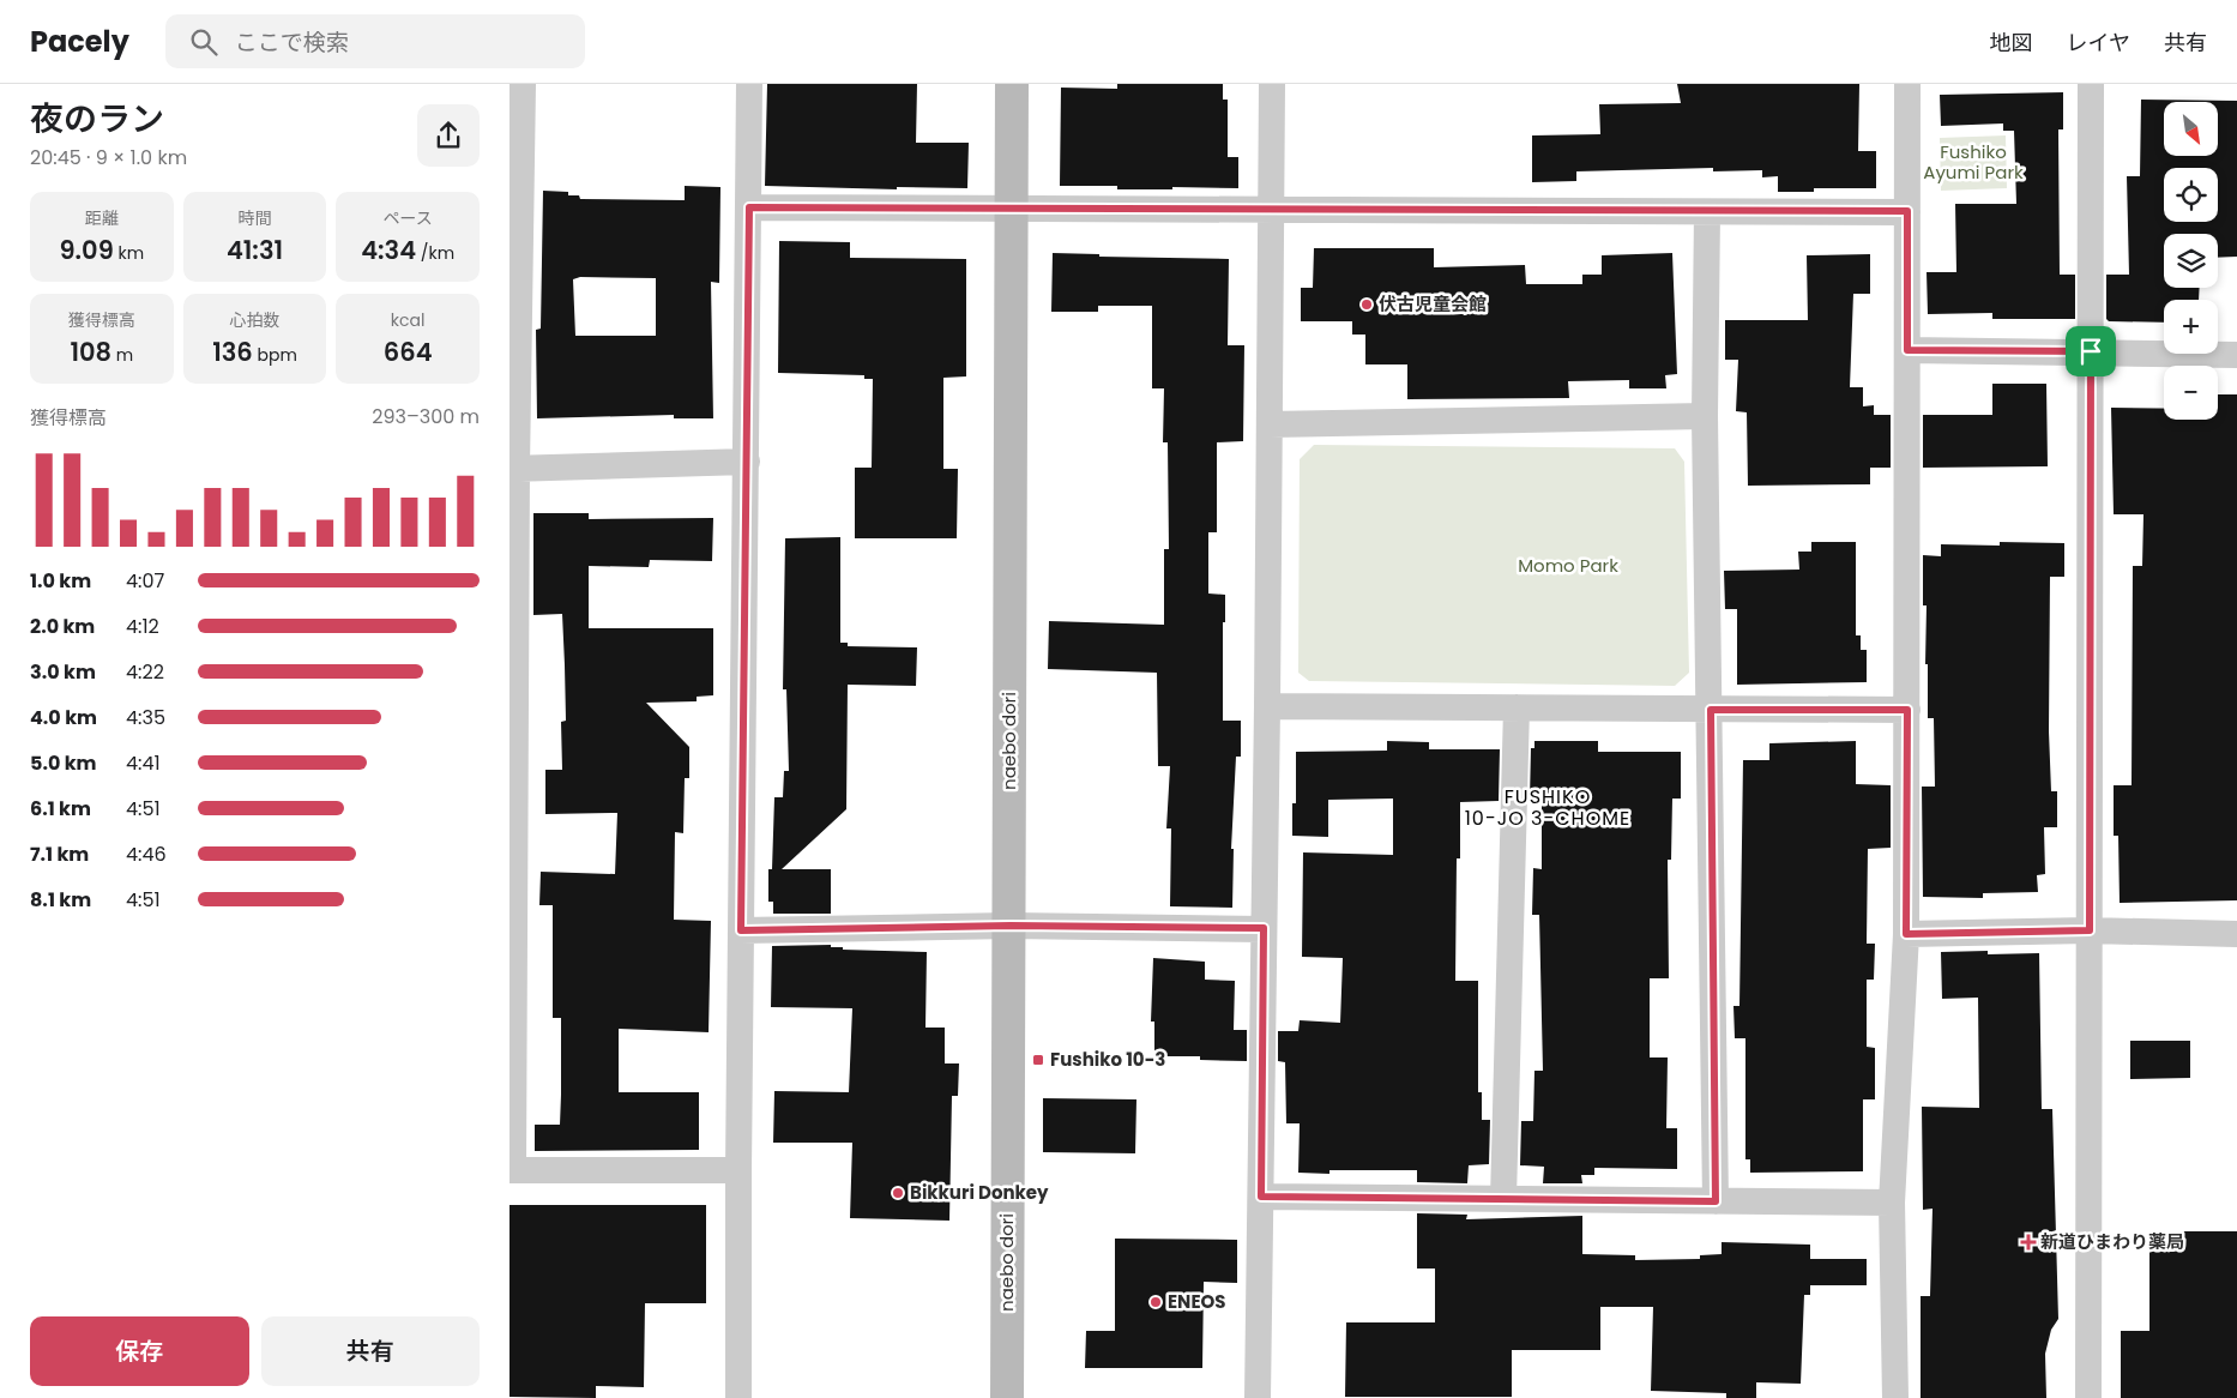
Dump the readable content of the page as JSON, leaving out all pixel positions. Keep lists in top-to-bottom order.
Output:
{
  "streets": {
    "street": ["naebo dori"]
  },
  "districts": ["FUSHIKO 10-JO 3-CHOME"],
  "parks": ["Fushiko Ayumi Park", "Momo Park"],
  "places": {
    "other": ["伏古児童会館", "Bikkuri Donkey", "ENEOS"],
    "transit": ["Fushiko 10-3"],
    "health": ["新道ひまわり薬局"]
  },
  "north": "bottom right",
  "page": {
    "header": "Pacely",
    "search": "ここで検索",
    "nav": ["地図", "レイヤ", "共有"],
    "heading": ["夜のラン", "20:45 · 9 × 1.0 km"],
    "map_buttons": ["+", "−"],
    "stats": [
      ["距離", "9.09 km"],
      ["時間", "41:31"],
      ["ペース", "4:34 /km"],
      ["獲得標高", "108 m"],
      ["心拍数", "136 bpm"],
      ["kcal", "664"]
    ],
    "chart": ["獲得標高", "293–300 m"],
    "list": [
      {
        "name": "1.0 km",
        "note": "4:07"
      },
      {
        "name": "2.0 km",
        "note": "4:12"
      },
      {
        "name": "3.0 km",
        "note": "4:22"
      },
      {
        "name": "4.0 km",
        "note": "4:35"
      },
      {
        "name": "5.0 km",
        "note": "4:41"
      },
      {
        "name": "6.1 km",
        "note": "4:51"
      },
      {
        "name": "7.1 km",
        "note": "4:46"
      },
      {
        "name": "8.1 km",
        "note": "4:51"
      }
    ],
    "buttons": ["保存", "共有"]
  }
}
